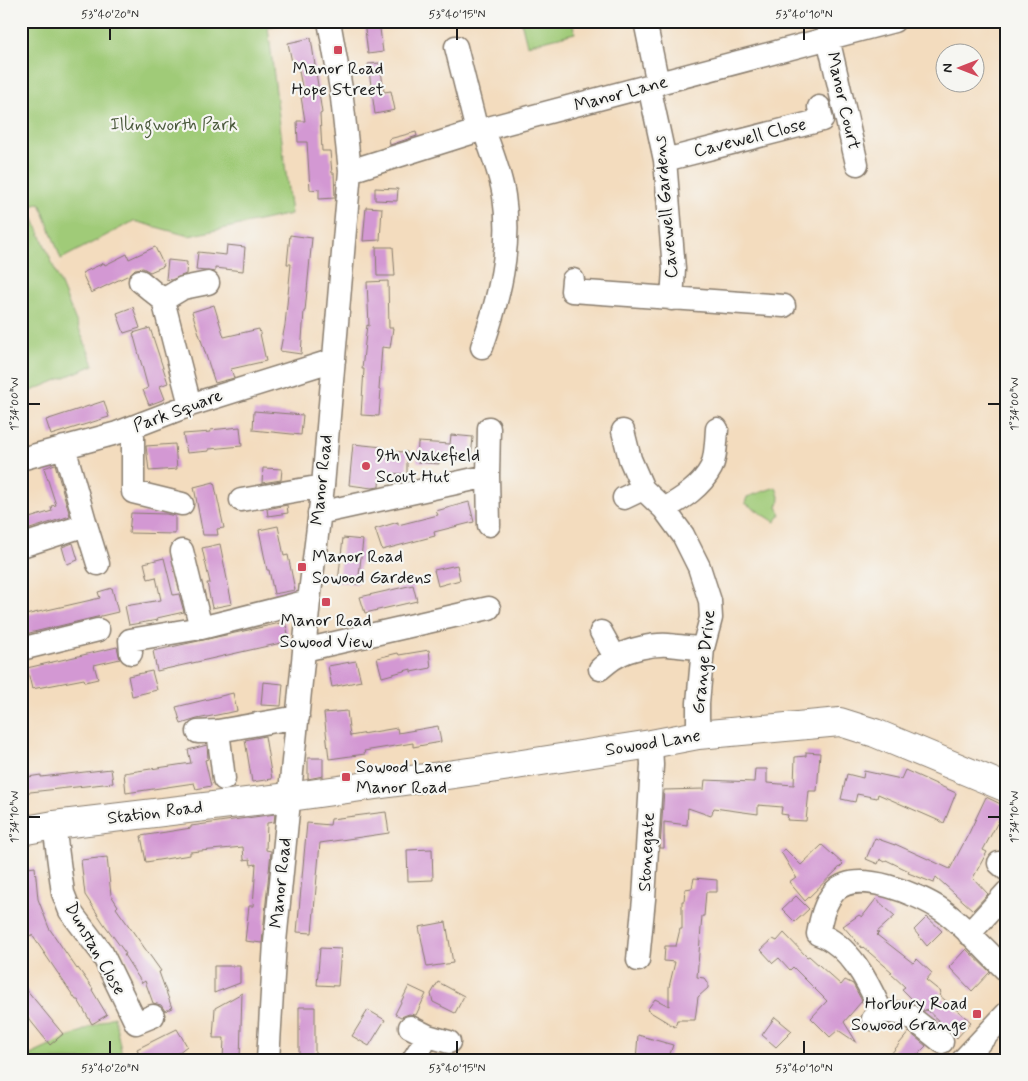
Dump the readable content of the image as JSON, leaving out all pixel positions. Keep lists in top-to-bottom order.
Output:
{
  "streets": {
    "main road": ["Sowood Lane", "Station Road"],
    "street": [
      "Manor Lane",
      "Manor Court",
      "Cavewell Close",
      "Cavewell Gardens",
      "Park Square",
      "Manor Road",
      "Grange Drive",
      "Stonegate",
      "Dunstan Close"
    ]
  },
  "crossings": [
    ["Manor Lane", "Manor Court"],
    ["Manor Lane", "Cavewell Gardens"],
    ["Manor Lane", "Manor Road"],
    ["Cavewell Close", "Cavewell Gardens"],
    ["Park Square", "Manor Road"],
    ["Manor Road", "Sowood Lane"],
    ["Manor Road", "Station Road"],
    ["Grange Drive", "Sowood Lane"],
    ["Sowood Lane", "Station Road"],
    ["Sowood Lane", "Stonegate"],
    ["Station Road", "Dunstan Close"]
  ],
  "parks": ["Illingworth Park"],
  "places": {
    "transit": [
      "Manor Road Hope Street",
      "Manor Road Sowood Gardens",
      "Manor Road Sowood View",
      "Sowood Lane Manor Road",
      "Horbury Road Sowood Grange"
    ],
    "other": ["9th Wakefield Scout Hut"]
  },
  "north": "left",
  "coordinates": [
    "53°40'20\"N",
    "53°40'15\"N",
    "53°40'10\"N",
    "1°34'00\"W",
    "1°34'10\"W"
  ]
}
